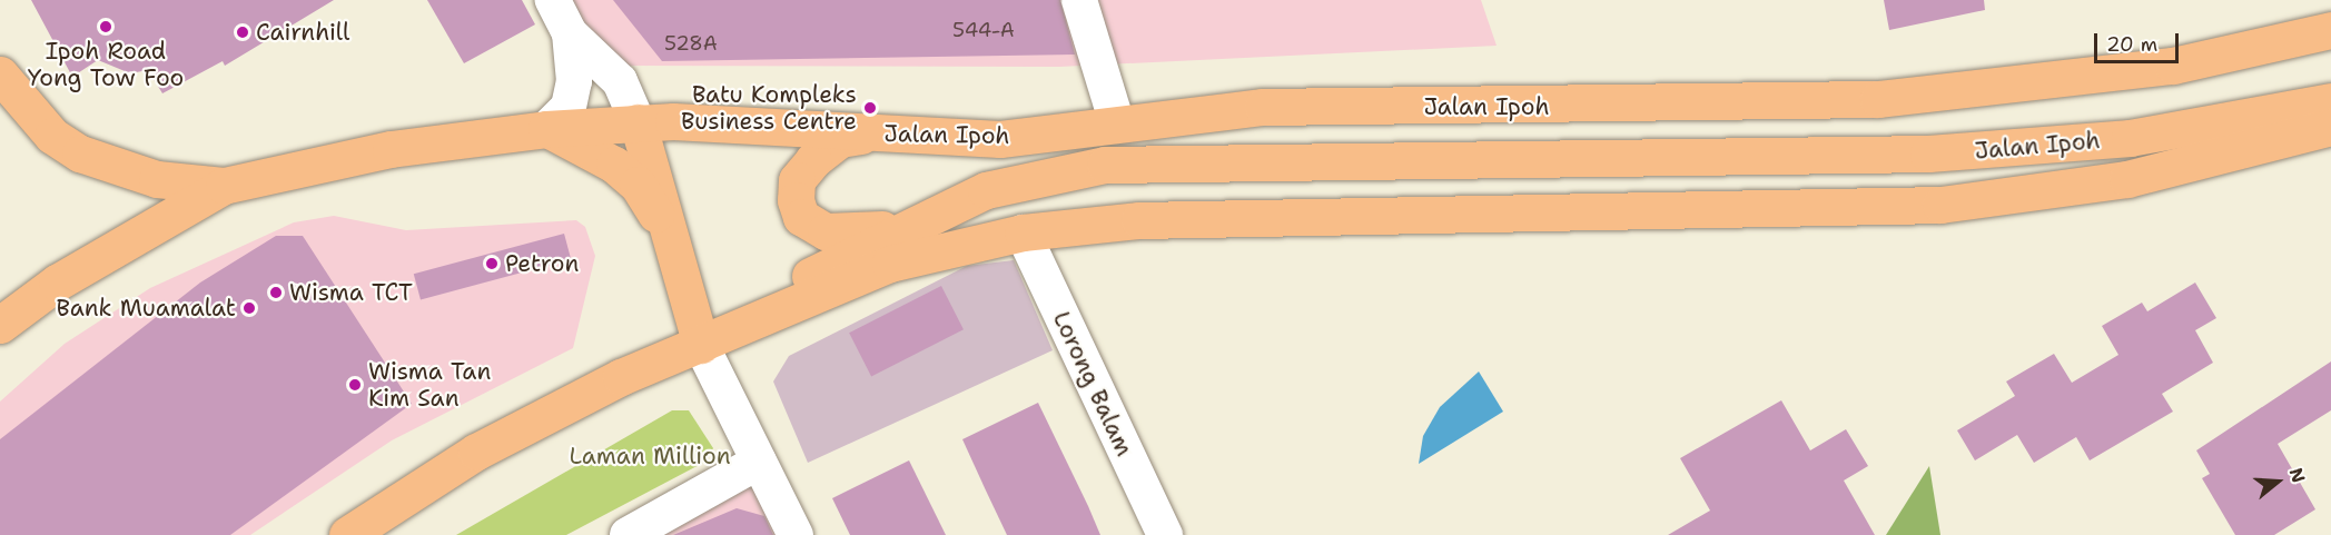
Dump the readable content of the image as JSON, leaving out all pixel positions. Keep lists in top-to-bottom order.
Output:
{
  "streets": {
    "main road": ["Jalan Ipoh"],
    "street": ["Lorong Balam"]
  },
  "parks": ["Laman Million"],
  "places": [
    "Ipoh Road Yong Tow Foo",
    "Cairnhill",
    "Batu Kompleks Business Centre",
    "Petron",
    "Wisma TCT",
    "Bank Muamalat",
    "Wisma Tan Kim San"
  ],
  "house_numbers": ["544-A", "528A"],
  "scale_bar": "20 m",
  "north": "right"
}
